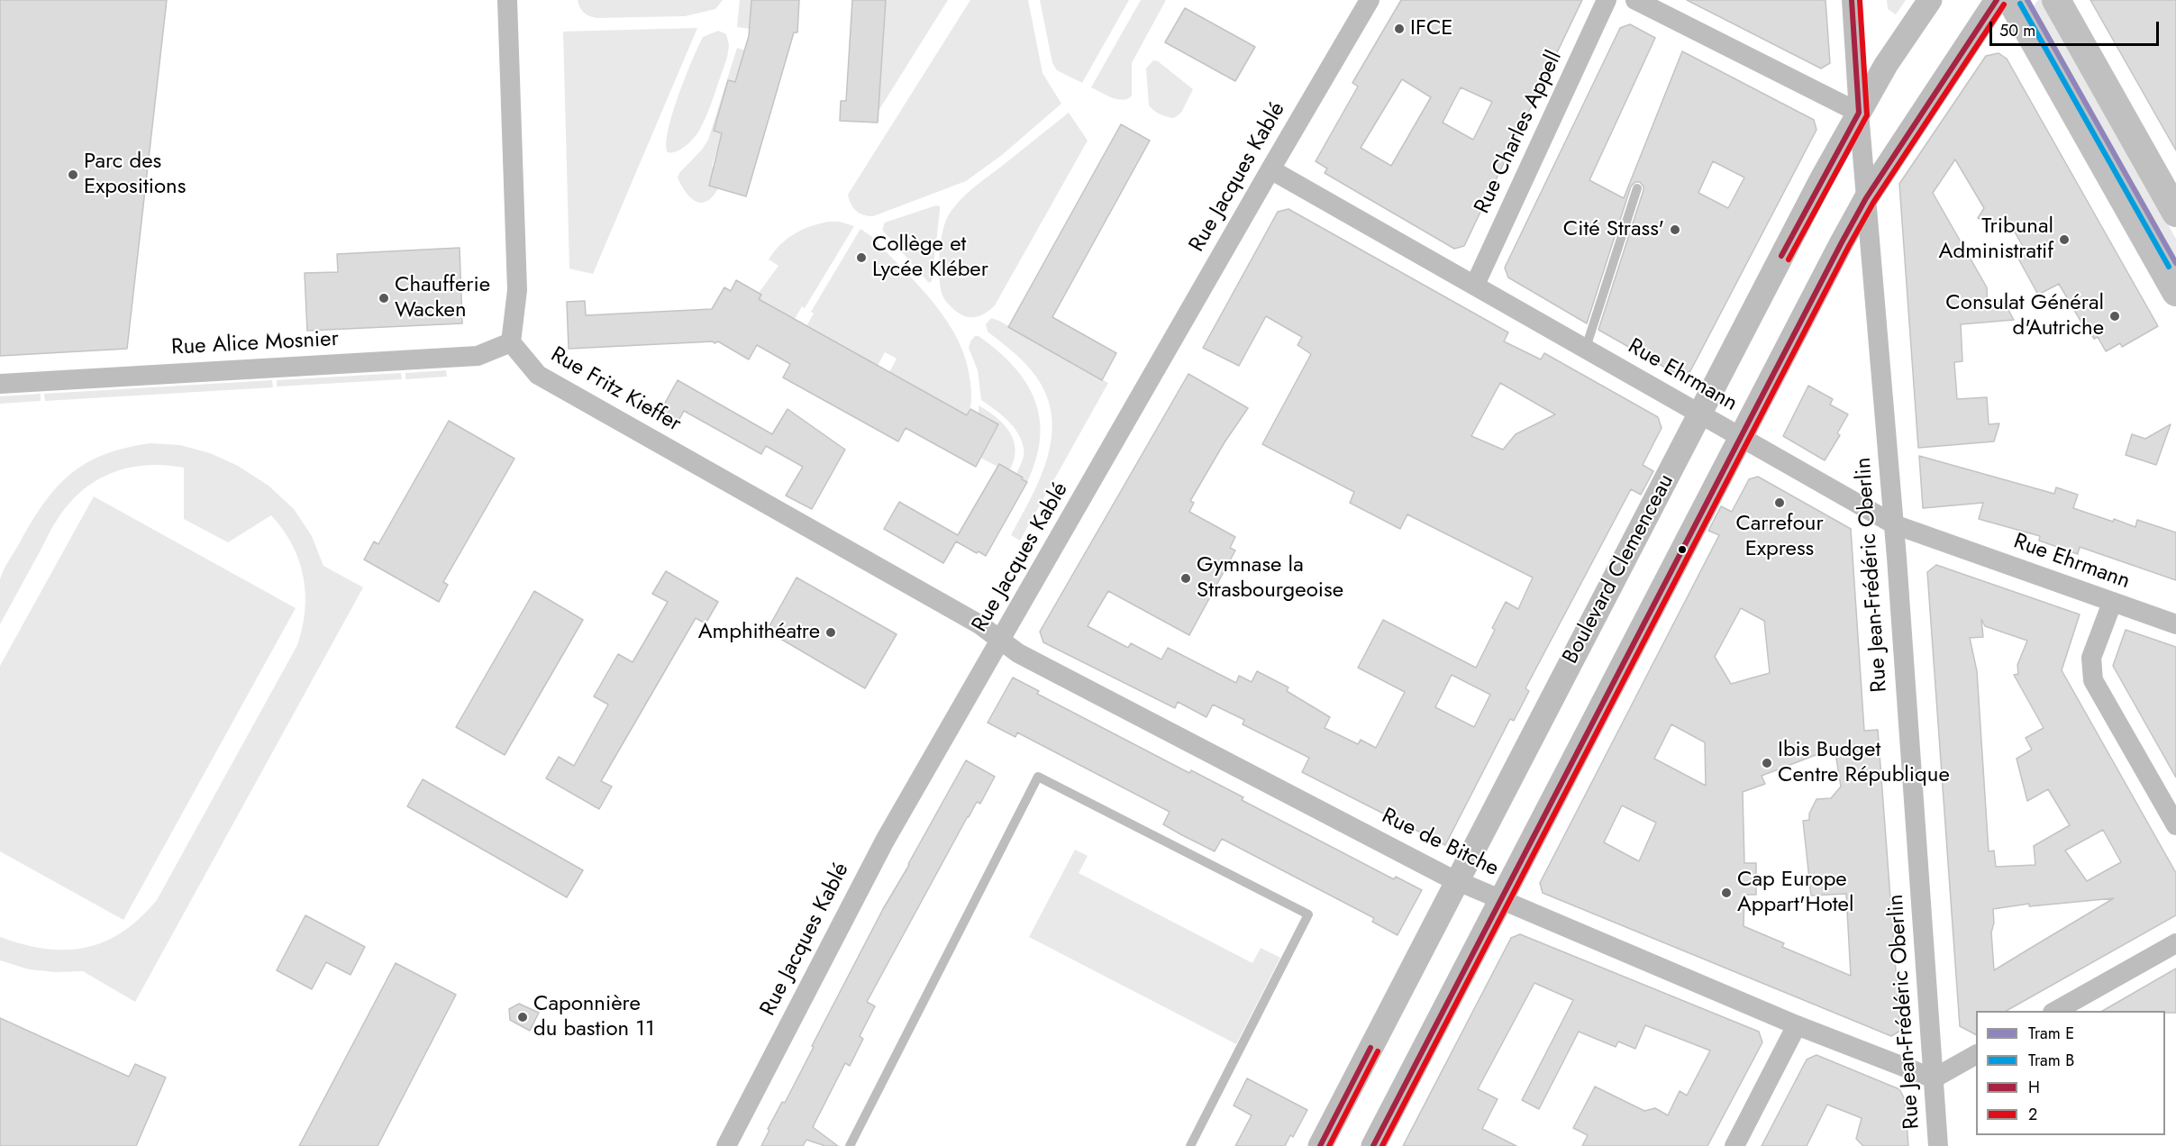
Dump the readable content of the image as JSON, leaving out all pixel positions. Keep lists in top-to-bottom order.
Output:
{
  "streets": {
    "street": [
      "Rue Charles Appell",
      "Rue Jacques Kablé",
      "Rue Alice Mosnier",
      "Rue Ehrmann",
      "Rue Fritz Kieffer",
      "Boulevard Clemenceau",
      "Rue Jean-Frédéric Oberlin",
      "Rue de Bitche"
    ]
  },
  "crossings": [
    ["Rue Charles Appell", "Rue Ehrmann"],
    ["Rue Jacques Kablé", "Rue Ehrmann"],
    ["Rue Jacques Kablé", "Rue Fritz Kieffer"],
    ["Rue Jacques Kablé", "Rue de Bitche"],
    ["Rue Alice Mosnier", "Rue Fritz Kieffer"],
    ["Rue Ehrmann", "Boulevard Clemenceau"],
    ["Rue Ehrmann", "Rue Jean-Frédéric Oberlin"],
    ["Rue Fritz Kieffer", "Rue de Bitche"],
    ["Boulevard Clemenceau", "Rue Jean-Frédéric Oberlin"],
    ["Boulevard Clemenceau", "Rue de Bitche"],
    ["Rue Jean-Frédéric Oberlin", "Rue de Bitche"]
  ],
  "places": [
    "IFCE",
    "Parc des Expositions",
    "Cité Strass'",
    "Tribunal Administratif",
    "Collège et Lycée Kléber",
    "Chaufferie Wacken",
    "Consulat Général d'Autriche",
    "Carrefour Express",
    "Gymnase la Strasbourgeoise",
    "Amphithéatre",
    "Ibis Budget Centre République",
    "Cap Europe Appart'Hotel",
    "Caponnière du bastion 11"
  ],
  "lines": [
    "tram line E",
    "transit line H",
    "transit line 2",
    "tram line B"
  ],
  "legend": [
    "Tram E",
    "Tram B",
    "H",
    "2"
  ],
  "scale_bar": "50 m"
}
